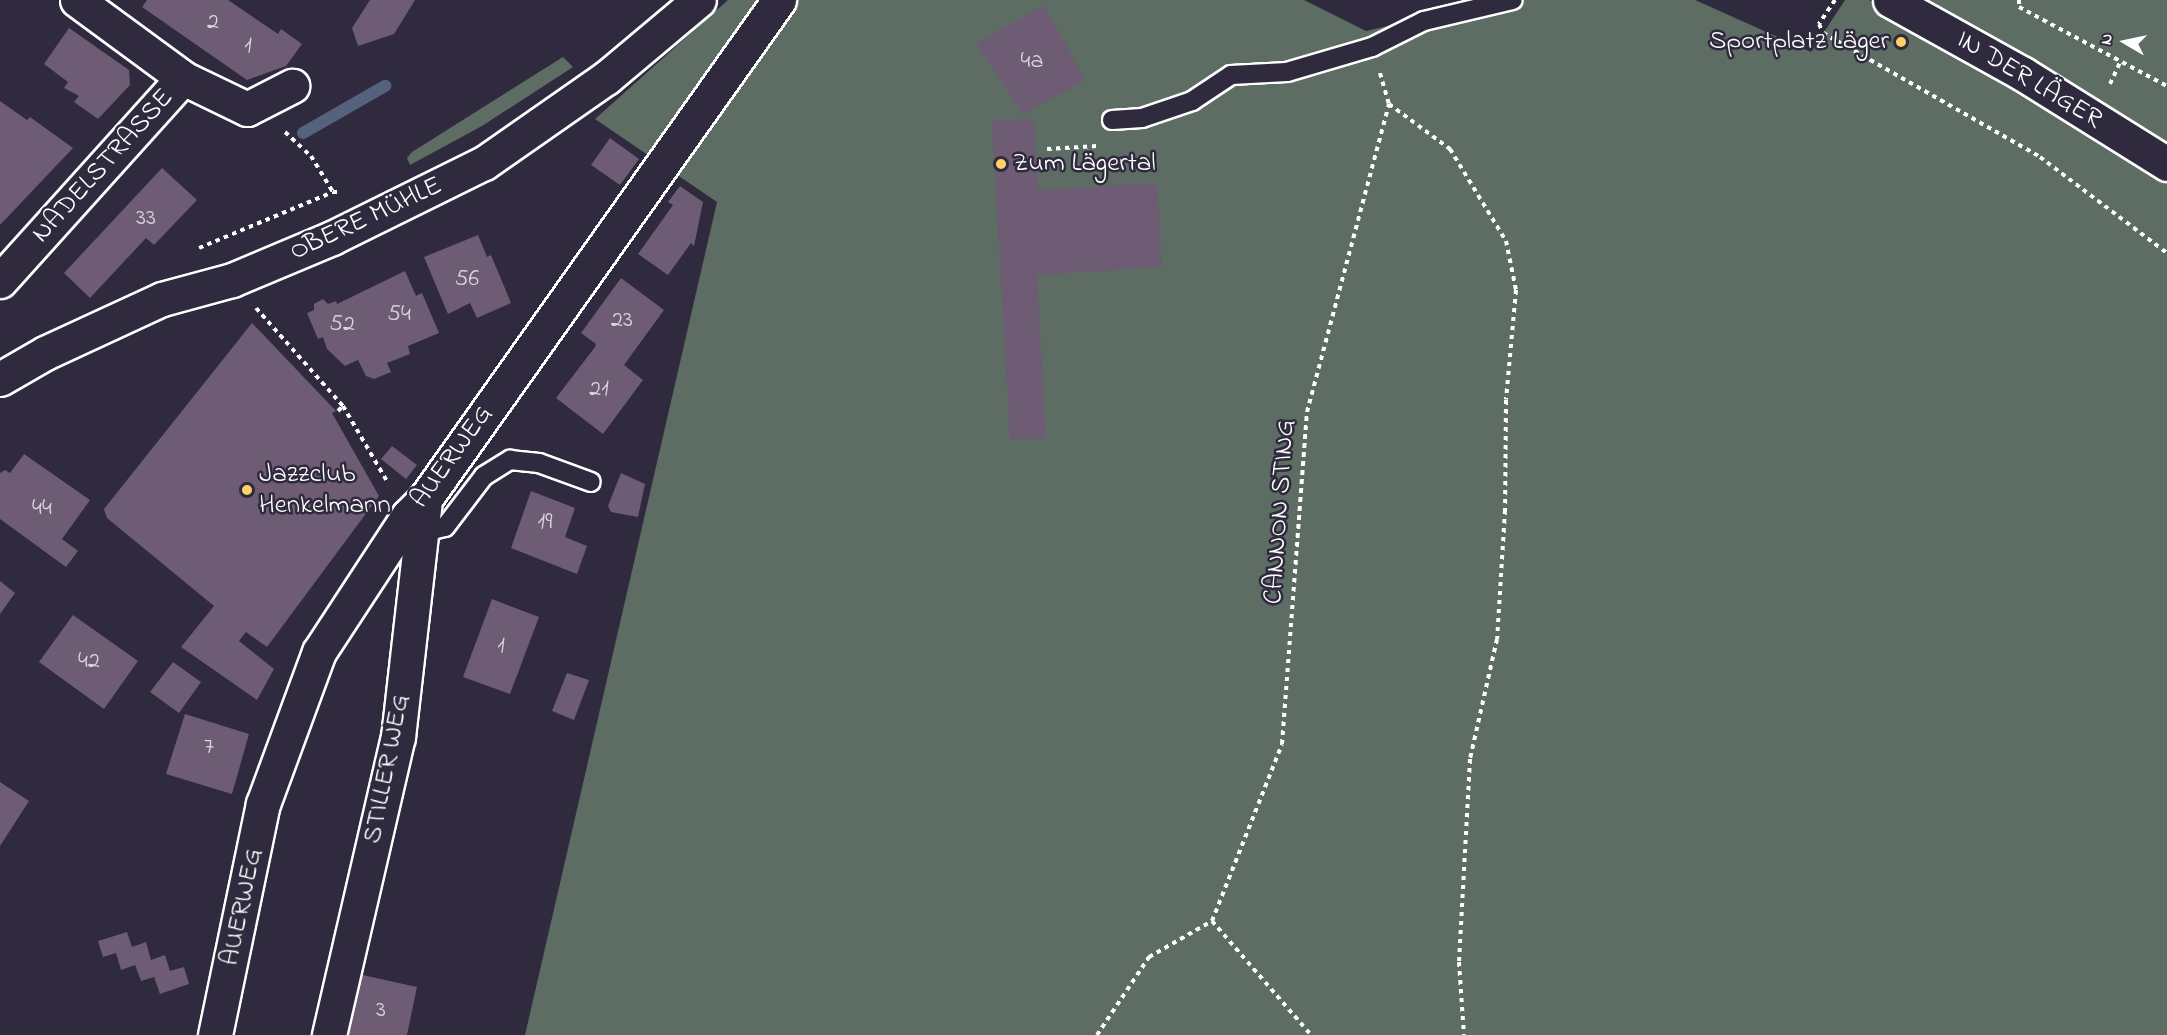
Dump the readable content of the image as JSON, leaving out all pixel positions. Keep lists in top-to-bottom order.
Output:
{
  "streets": {
    "street": [
      "IN DER LÄGER",
      "NADELSTRASSE",
      "OBERE MÜHLE",
      "AUERWEG",
      "STILLER WEG"
    ],
    "path": ["CANNON STING"]
  },
  "crossings": [
    ["AUERWEG", "STILLER WEG"]
  ],
  "places": ["Sportplatz Läger", "Zum Lägertal", "Jazzclub Henkelmann"],
  "house_numbers": [
    "2",
    "1",
    "4a",
    "33",
    "56",
    "54",
    "23",
    "52",
    "21",
    "44",
    "19",
    "1",
    "42",
    "7",
    "3"
  ],
  "north": "left"
}
